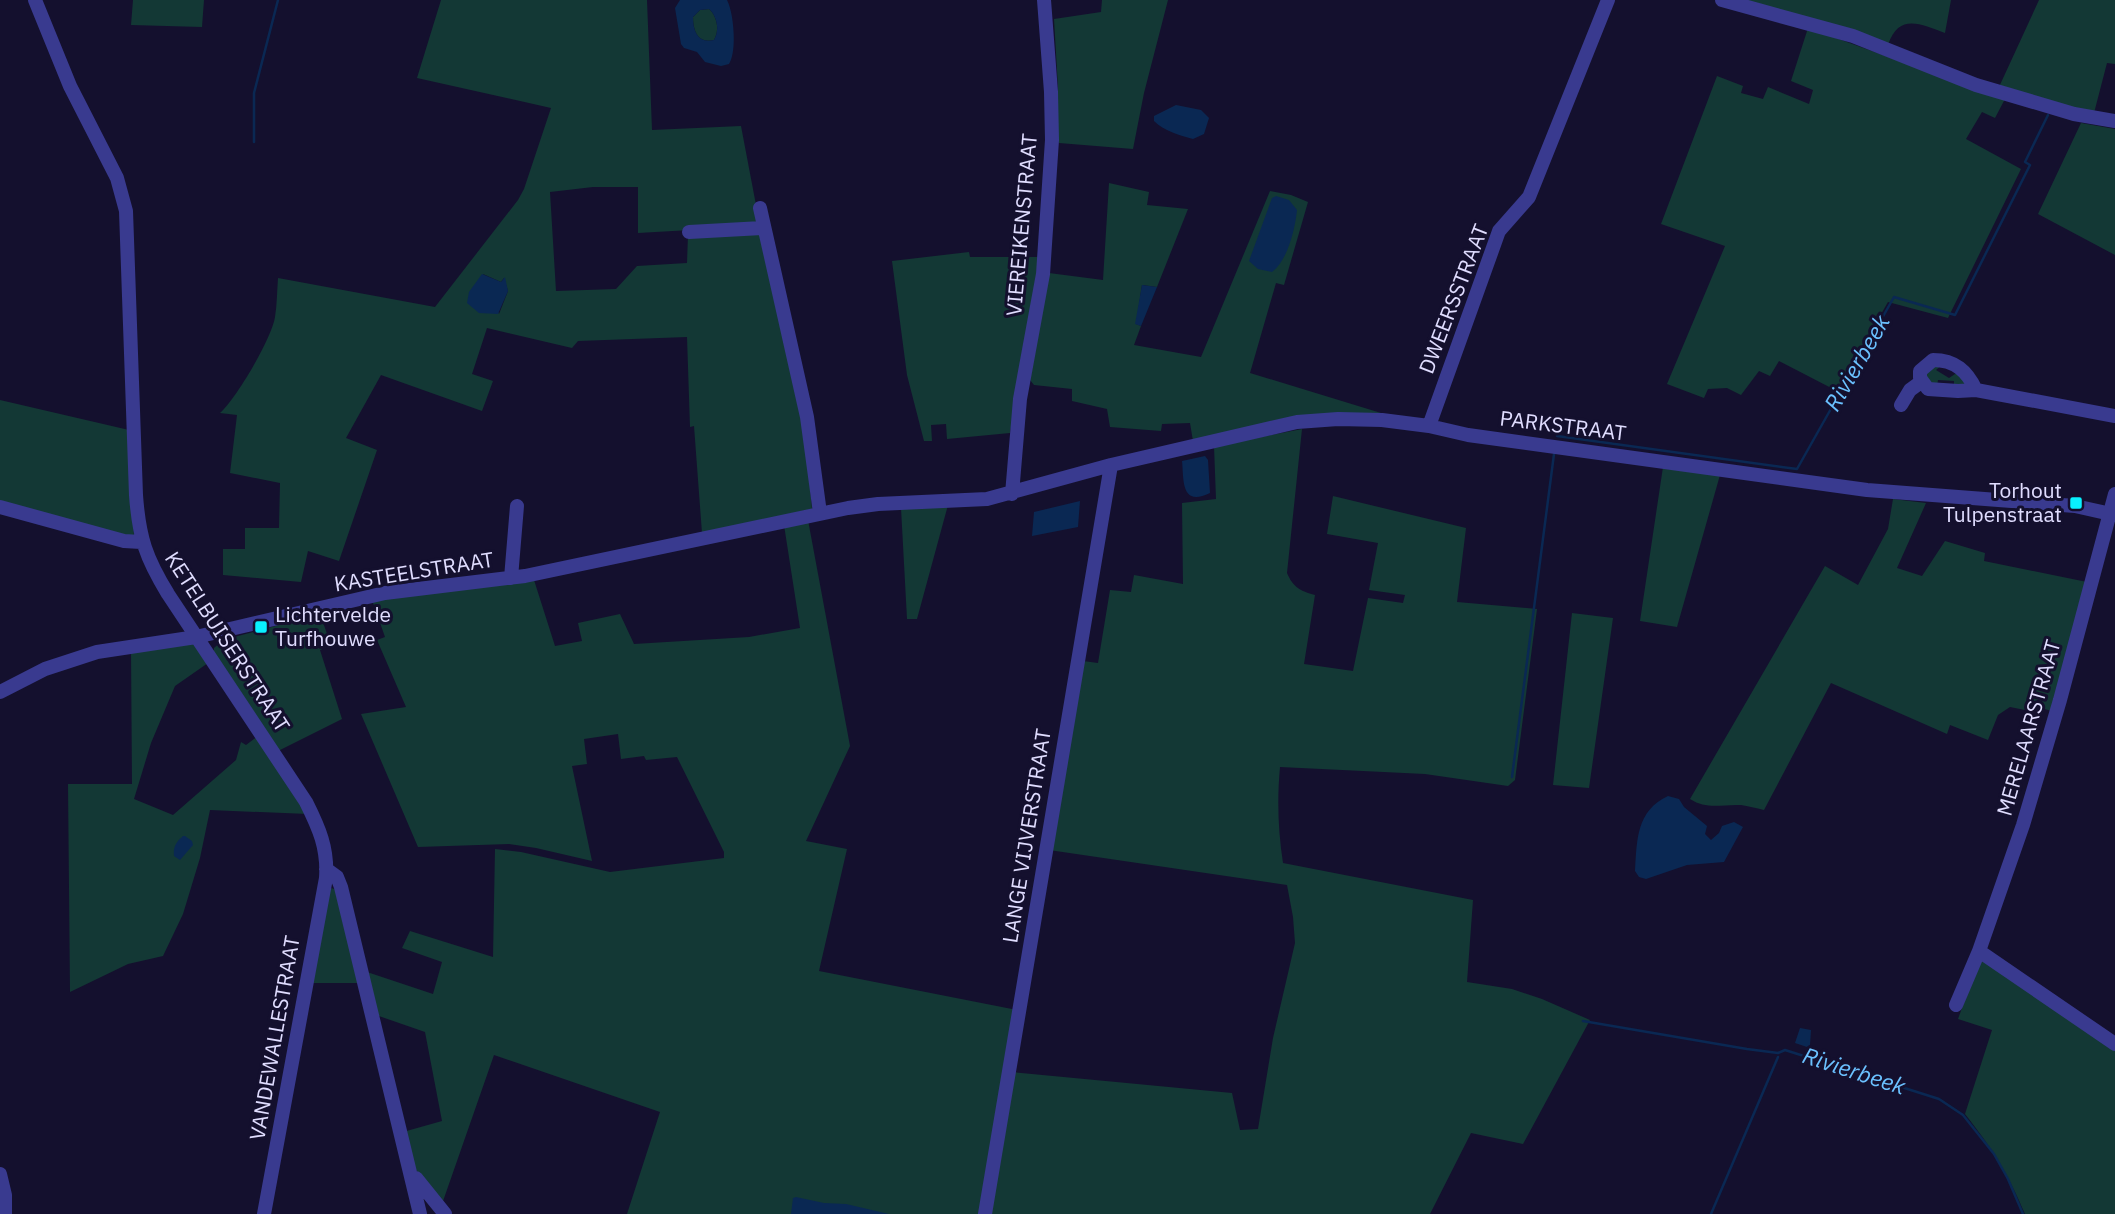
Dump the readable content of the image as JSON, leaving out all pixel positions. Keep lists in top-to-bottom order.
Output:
{
  "streets": {
    "street": [
      "VIEREIKENSTRAAT",
      "DWEERSSTRAAT",
      "PARKSTRAAT",
      "KASTEELSTRAAT",
      "KETELBUISERSTRAAT",
      "MERELAARSTRAAT",
      "LANGE VIJVERSTRAAT",
      "VANDEWALLESTRAAT"
    ]
  },
  "crossings": [
    ["VIEREIKENSTRAAT", "PARKSTRAAT"],
    ["VIEREIKENSTRAAT", "KASTEELSTRAAT"],
    ["DWEERSSTRAAT", "PARKSTRAAT"],
    ["PARKSTRAAT", "KASTEELSTRAAT"],
    ["PARKSTRAAT", "MERELAARSTRAAT"],
    ["PARKSTRAAT", "LANGE VIJVERSTRAAT"],
    ["KASTEELSTRAAT", "KETELBUISERSTRAAT"],
    ["KETELBUISERSTRAAT", "VANDEWALLESTRAAT"]
  ],
  "water": ["Rivierbeek"],
  "places": {
    "transit": ["Torhout Tulpenstraat", "Lichtervelde Turfhouwe"]
  }
}
